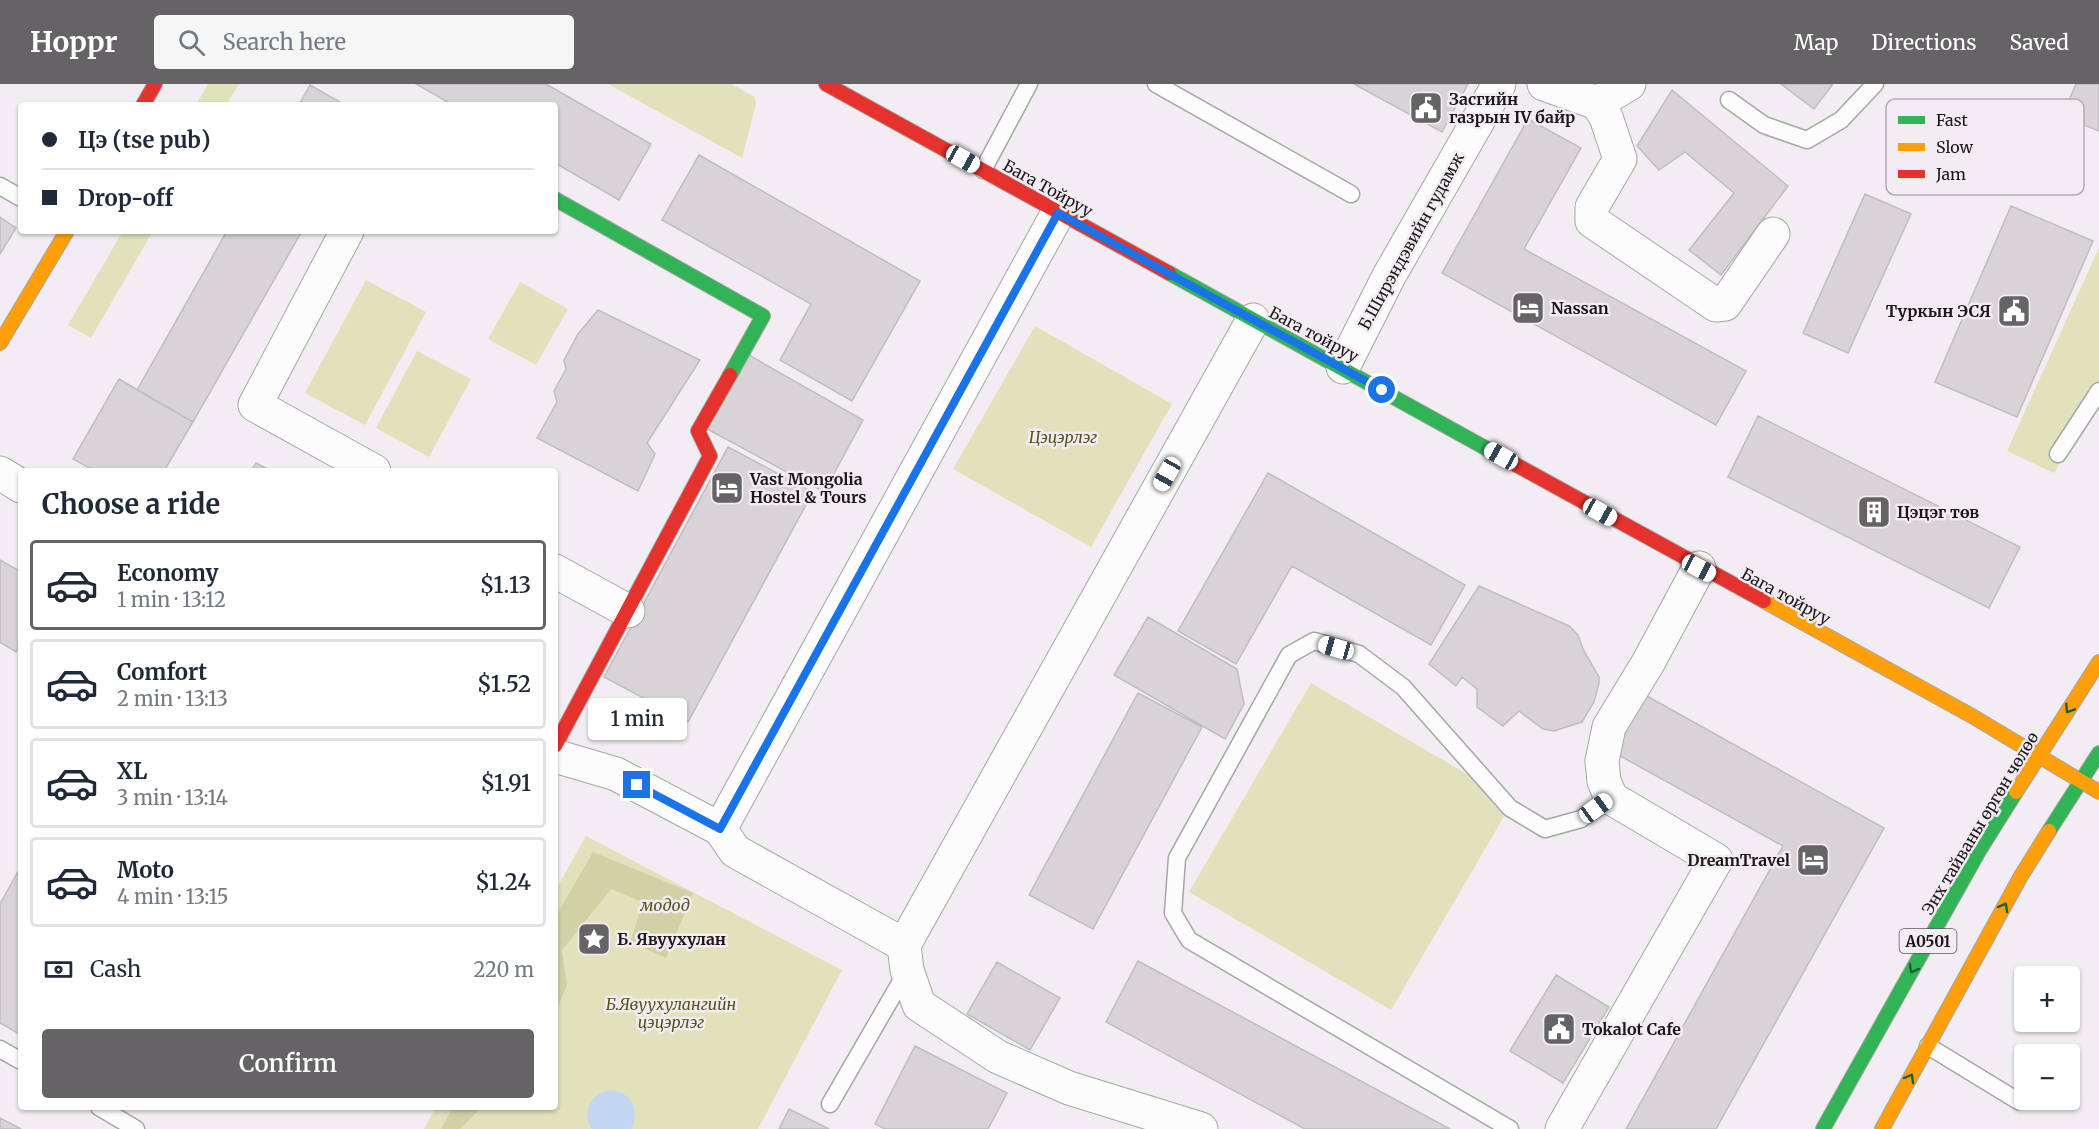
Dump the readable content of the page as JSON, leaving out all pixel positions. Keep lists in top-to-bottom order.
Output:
{
  "streets": {
    "main road": [
      "Бага Тойруу",
      "Бага тойруу",
      "Энх тайваны өргөн чөлөө",
      "A0501"
    ],
    "street": ["Б.Ширэндэвийн гудамж"]
  },
  "crossings": [
    ["Бага Тойруу", "Бага тойруу"],
    ["Б.Ширэндэвийн гудамж", "Бага тойруу"],
    ["Бага тойруу", "Энх тайваны өргөн чөлөө"],
    ["Бага тойруу", "A0501"]
  ],
  "parks": ["Цэцэрлэг", "модод", "Б.Явуухулангийн цэцэрлэг"],
  "places": {
    "public building": ["Засгийн газрын IV байр", "Туркын ЭСЯ", "Tokalot Cafe"],
    "hotel": ["Nassan", "Vast Mongolia Hostel & Tours", "DreamTravel"],
    "building": ["Цэцэг төв"],
    "place": ["Б. Явуухулан"]
  },
  "legend": ["Fast", "Slow", "Jam"],
  "page": {
    "header": "Hoppr",
    "search": "Search here",
    "nav": ["Map", "Directions", "Saved"],
    "banner": ["Цэ (tse pub)", "Drop-off"],
    "heading": "Choose a ride",
    "list": [
      {
        "name": "Economy",
        "note": "1 min · 13:12",
        "value": "$1.13"
      },
      {
        "name": "Comfort",
        "note": "2 min · 13:13",
        "value": "$1.52"
      },
      {
        "name": "XL",
        "note": "3 min · 13:14",
        "value": "$1.91"
      },
      {
        "name": "Moto",
        "note": "4 min · 13:15",
        "value": "$1.24"
      }
    ],
    "bubble": "1 min",
    "pay": ["Cash", "220 m"],
    "map_buttons": ["+", "−"],
    "buttons": "Confirm"
  }
}
